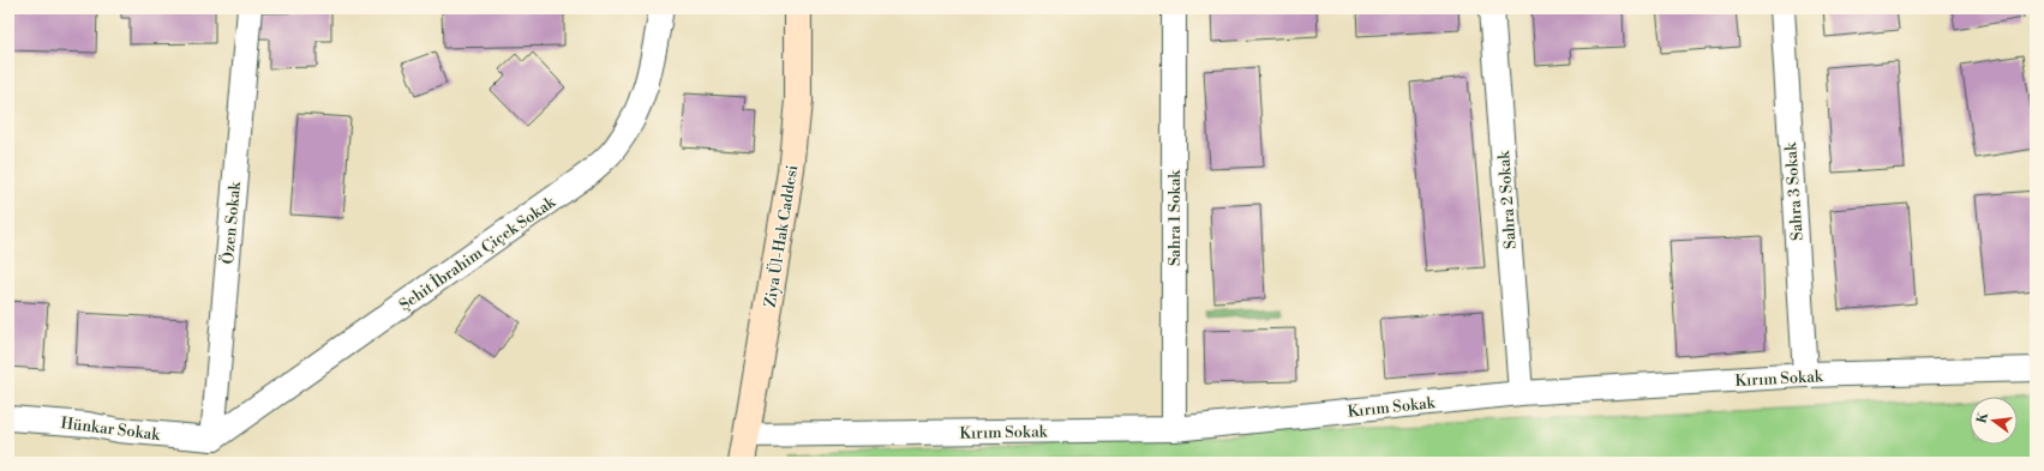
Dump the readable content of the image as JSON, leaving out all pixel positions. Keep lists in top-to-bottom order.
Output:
{
  "streets": {
    "street": [
      "Sahra 3 Sokak",
      "Sahra 2 Sokak",
      "Sahra 1 Sokak",
      "Özen Sokak",
      "Ziya Ül-Hak Caddesi",
      "Şehit İbrahim Çiçek Sokak",
      "Kırım Sokak",
      "Hünkar Sokak"
    ]
  },
  "crossings": [
    ["Sahra 3 Sokak", "Kırım Sokak"],
    ["Sahra 2 Sokak", "Kırım Sokak"],
    ["Sahra 1 Sokak", "Kırım Sokak"],
    ["Özen Sokak", "Şehit İbrahim Çiçek Sokak"],
    ["Özen Sokak", "Hünkar Sokak"],
    ["Ziya Ül-Hak Caddesi", "Kırım Sokak"],
    ["Şehit İbrahim Çiçek Sokak", "Hünkar Sokak"]
  ],
  "north": "left"
}
